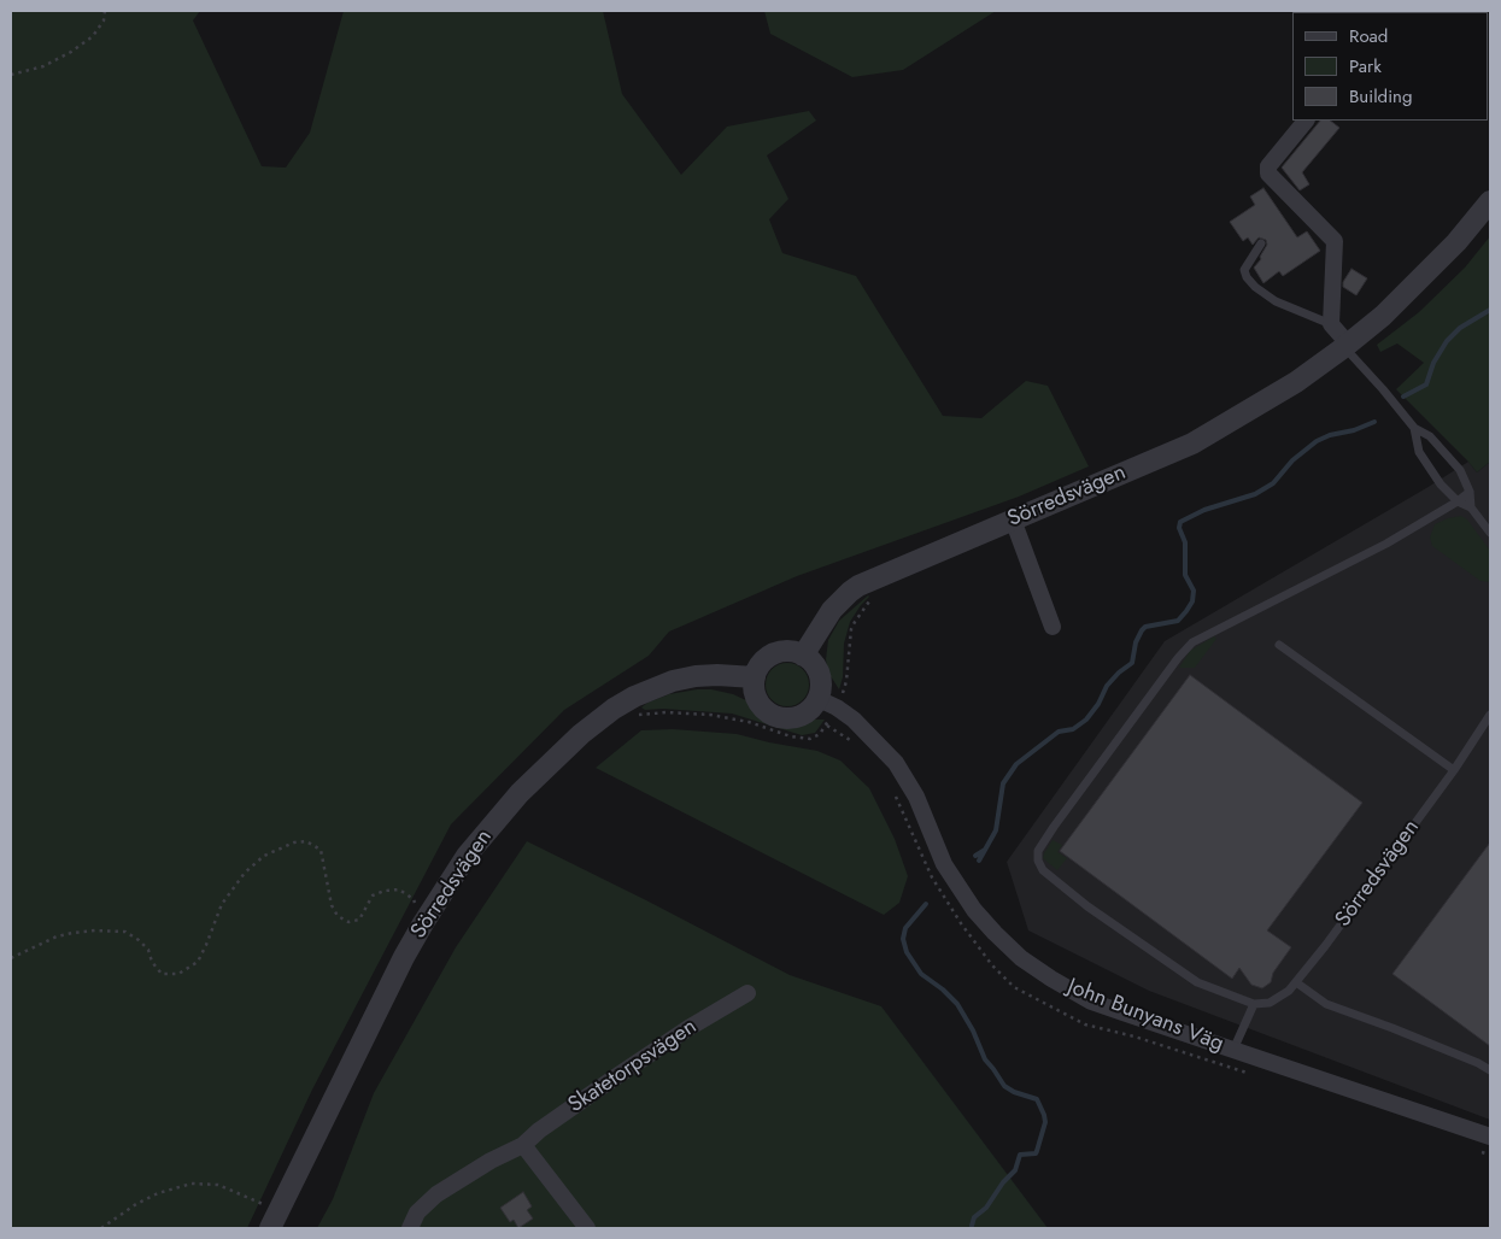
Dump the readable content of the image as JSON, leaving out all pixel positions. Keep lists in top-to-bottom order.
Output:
{
  "streets": {
    "street": ["Sörredsvägen", "John Bunyans Väg", "Skatetorpsvägen"]
  },
  "crossings": [
    ["Sörredsvägen", "John Bunyans Väg"]
  ],
  "legend": ["Road", "Park", "Building"]
}
